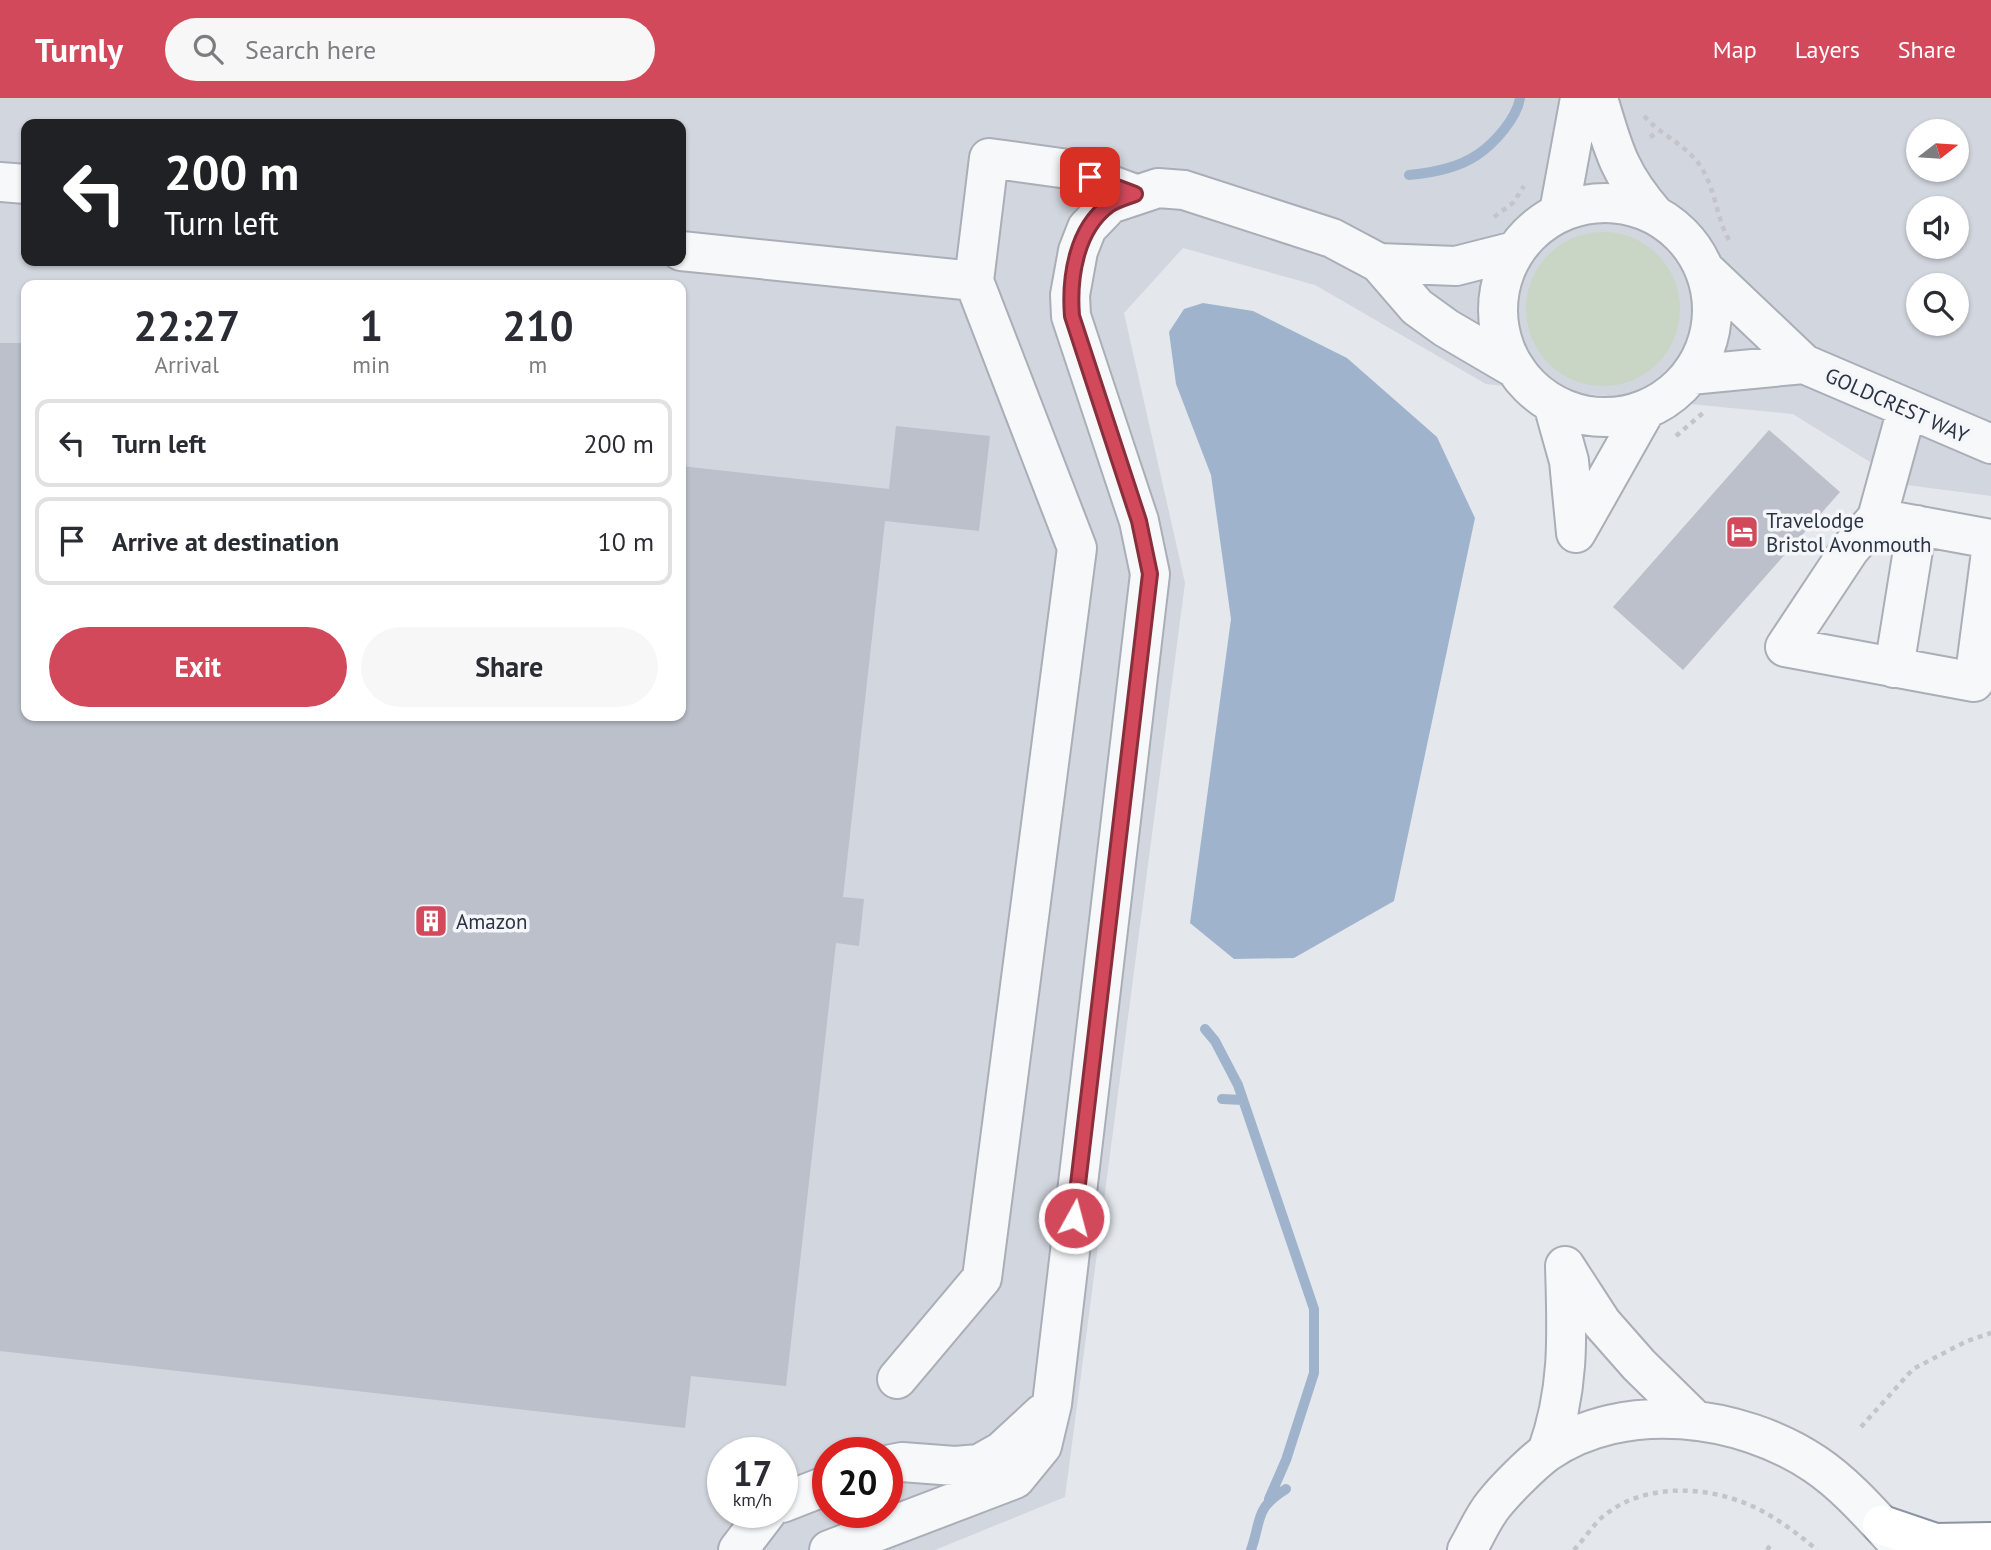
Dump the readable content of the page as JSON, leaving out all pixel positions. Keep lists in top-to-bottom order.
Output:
{
  "streets": {
    "street": ["GOLDCREST WAY"]
  },
  "places": {
    "hotel": ["Travelodge Bristol Avonmouth"],
    "building": ["Amazon"]
  },
  "north": "right",
  "page": {
    "header": "Turnly",
    "search": "Search here",
    "nav": ["Map", "Layers", "Share"],
    "turn": ["200 m", "Turn left"],
    "eta": [
      "22:27",
      "Arrival",
      "1",
      "min",
      "210",
      "m"
    ],
    "list": [
      {
        "name": "Turn left",
        "value": "200 m"
      },
      {
        "name": "Arrive at destination",
        "value": "10 m"
      }
    ],
    "buttons": ["Exit", "Share"],
    "speed": "17 km/h",
    "limit": "20"
  }
}
